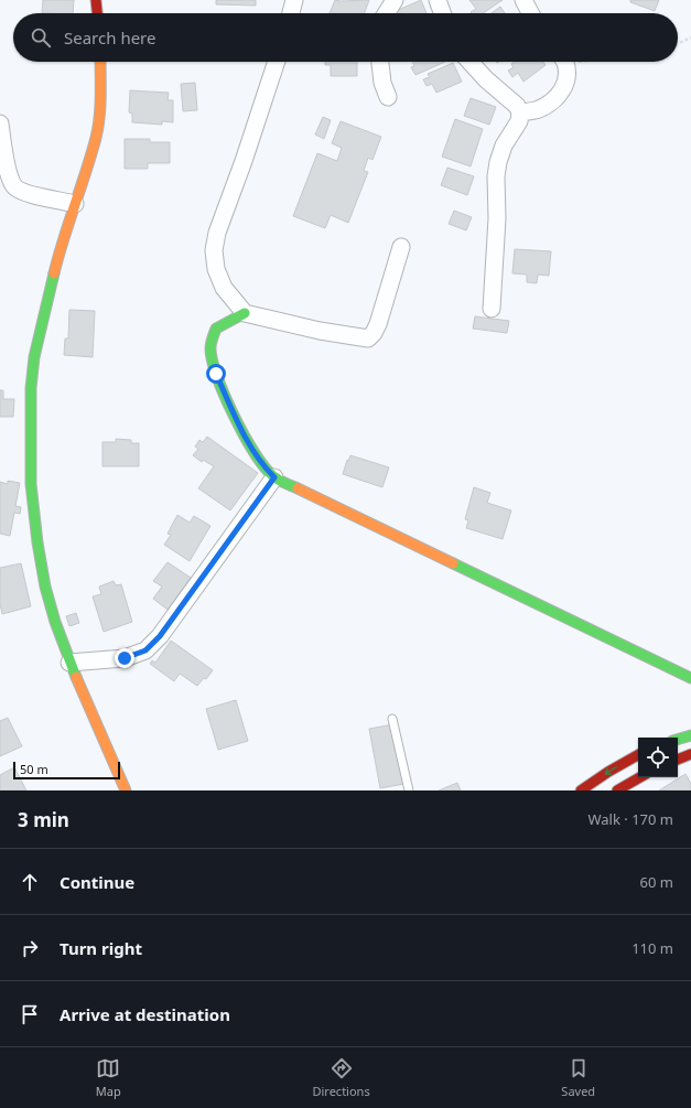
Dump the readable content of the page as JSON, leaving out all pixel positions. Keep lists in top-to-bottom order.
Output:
{
  "scale_bar": "50 m",
  "page": {
    "search": "Search here",
    "scale": "50 m",
    "heading": ["3 min", "Walk · 170 m"],
    "list": [
      ["Continue", "60 m"],
      ["Turn right", "110 m"],
      "Arrive at destination"
    ],
    "nav": ["Map", "Directions", "Saved"]
  }
}
